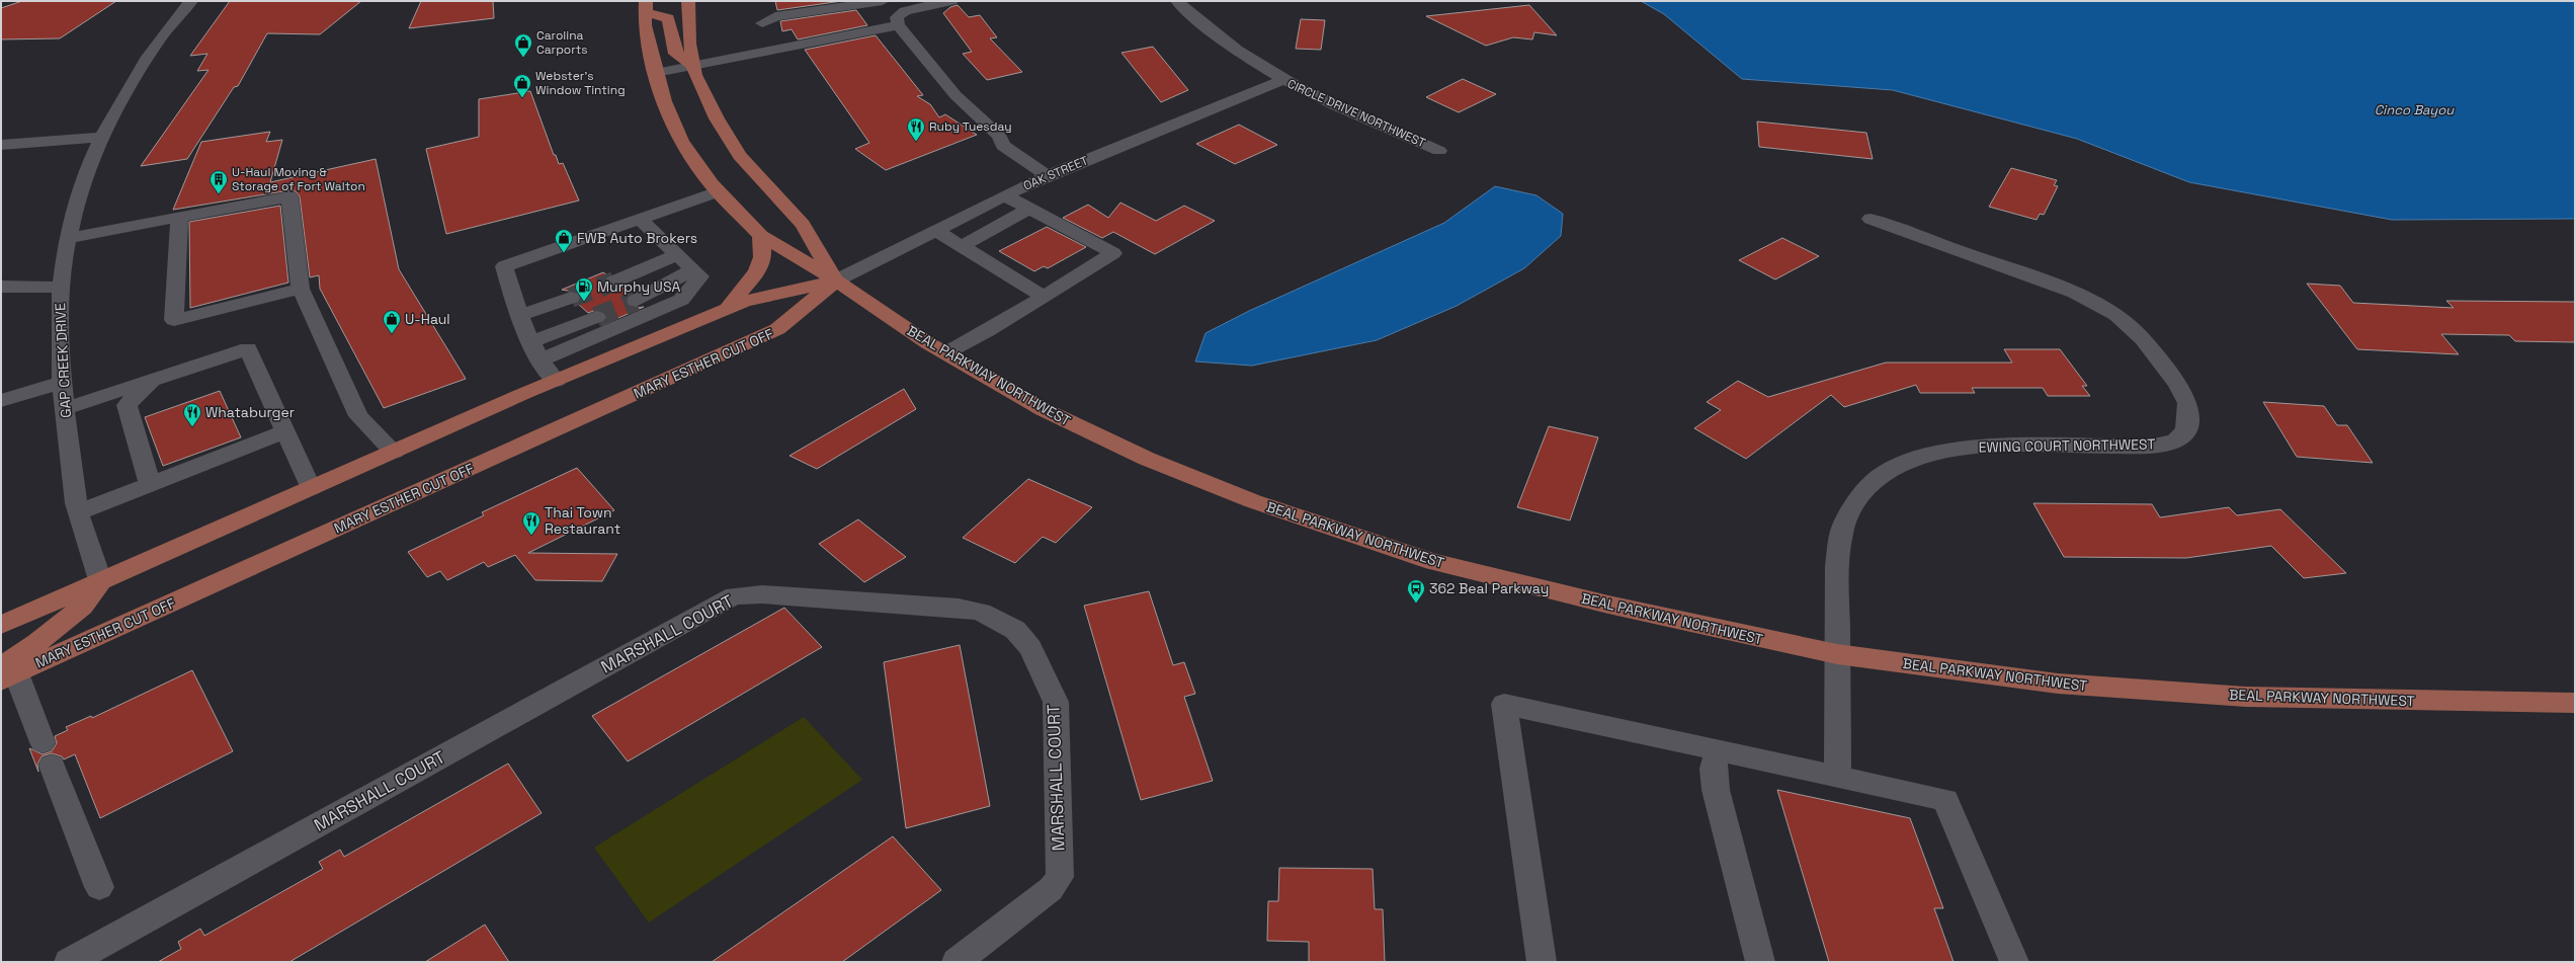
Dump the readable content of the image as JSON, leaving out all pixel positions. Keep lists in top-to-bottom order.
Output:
{
  "streets": {
    "main road": ["MARY ESTHER CUT OFF", "BEAL PARKWAY NORTHWEST"],
    "street": [
      "CIRCLE DRIVE NORTHWEST",
      "OAK STREET",
      "GAP CREEK DRIVE",
      "EWING COURT NORTHWEST",
      "MARSHALL COURT"
    ]
  },
  "crossings": [
    ["CIRCLE DRIVE NORTHWEST", "OAK STREET"],
    ["OAK STREET", "MARY ESTHER CUT OFF"],
    ["OAK STREET", "BEAL PARKWAY NORTHWEST"],
    ["MARY ESTHER CUT OFF", "BEAL PARKWAY NORTHWEST"],
    ["BEAL PARKWAY NORTHWEST", "EWING COURT NORTHWEST"]
  ],
  "water": ["Cinco Bayou"],
  "places": {
    "shop": [
      "Carolina Carports",
      "Webster's Window Tinting",
      "FWB Auto Brokers",
      "U-Haul"
    ],
    "restaurant": ["Ruby Tuesday", "Whataburger", "Thai Town Restaurant"],
    "building": ["U-Haul Moving & Storage of Fort Walton"],
    "fuel station": ["Murphy USA"],
    "bus stop": ["362 Beal Parkway"]
  }
}
